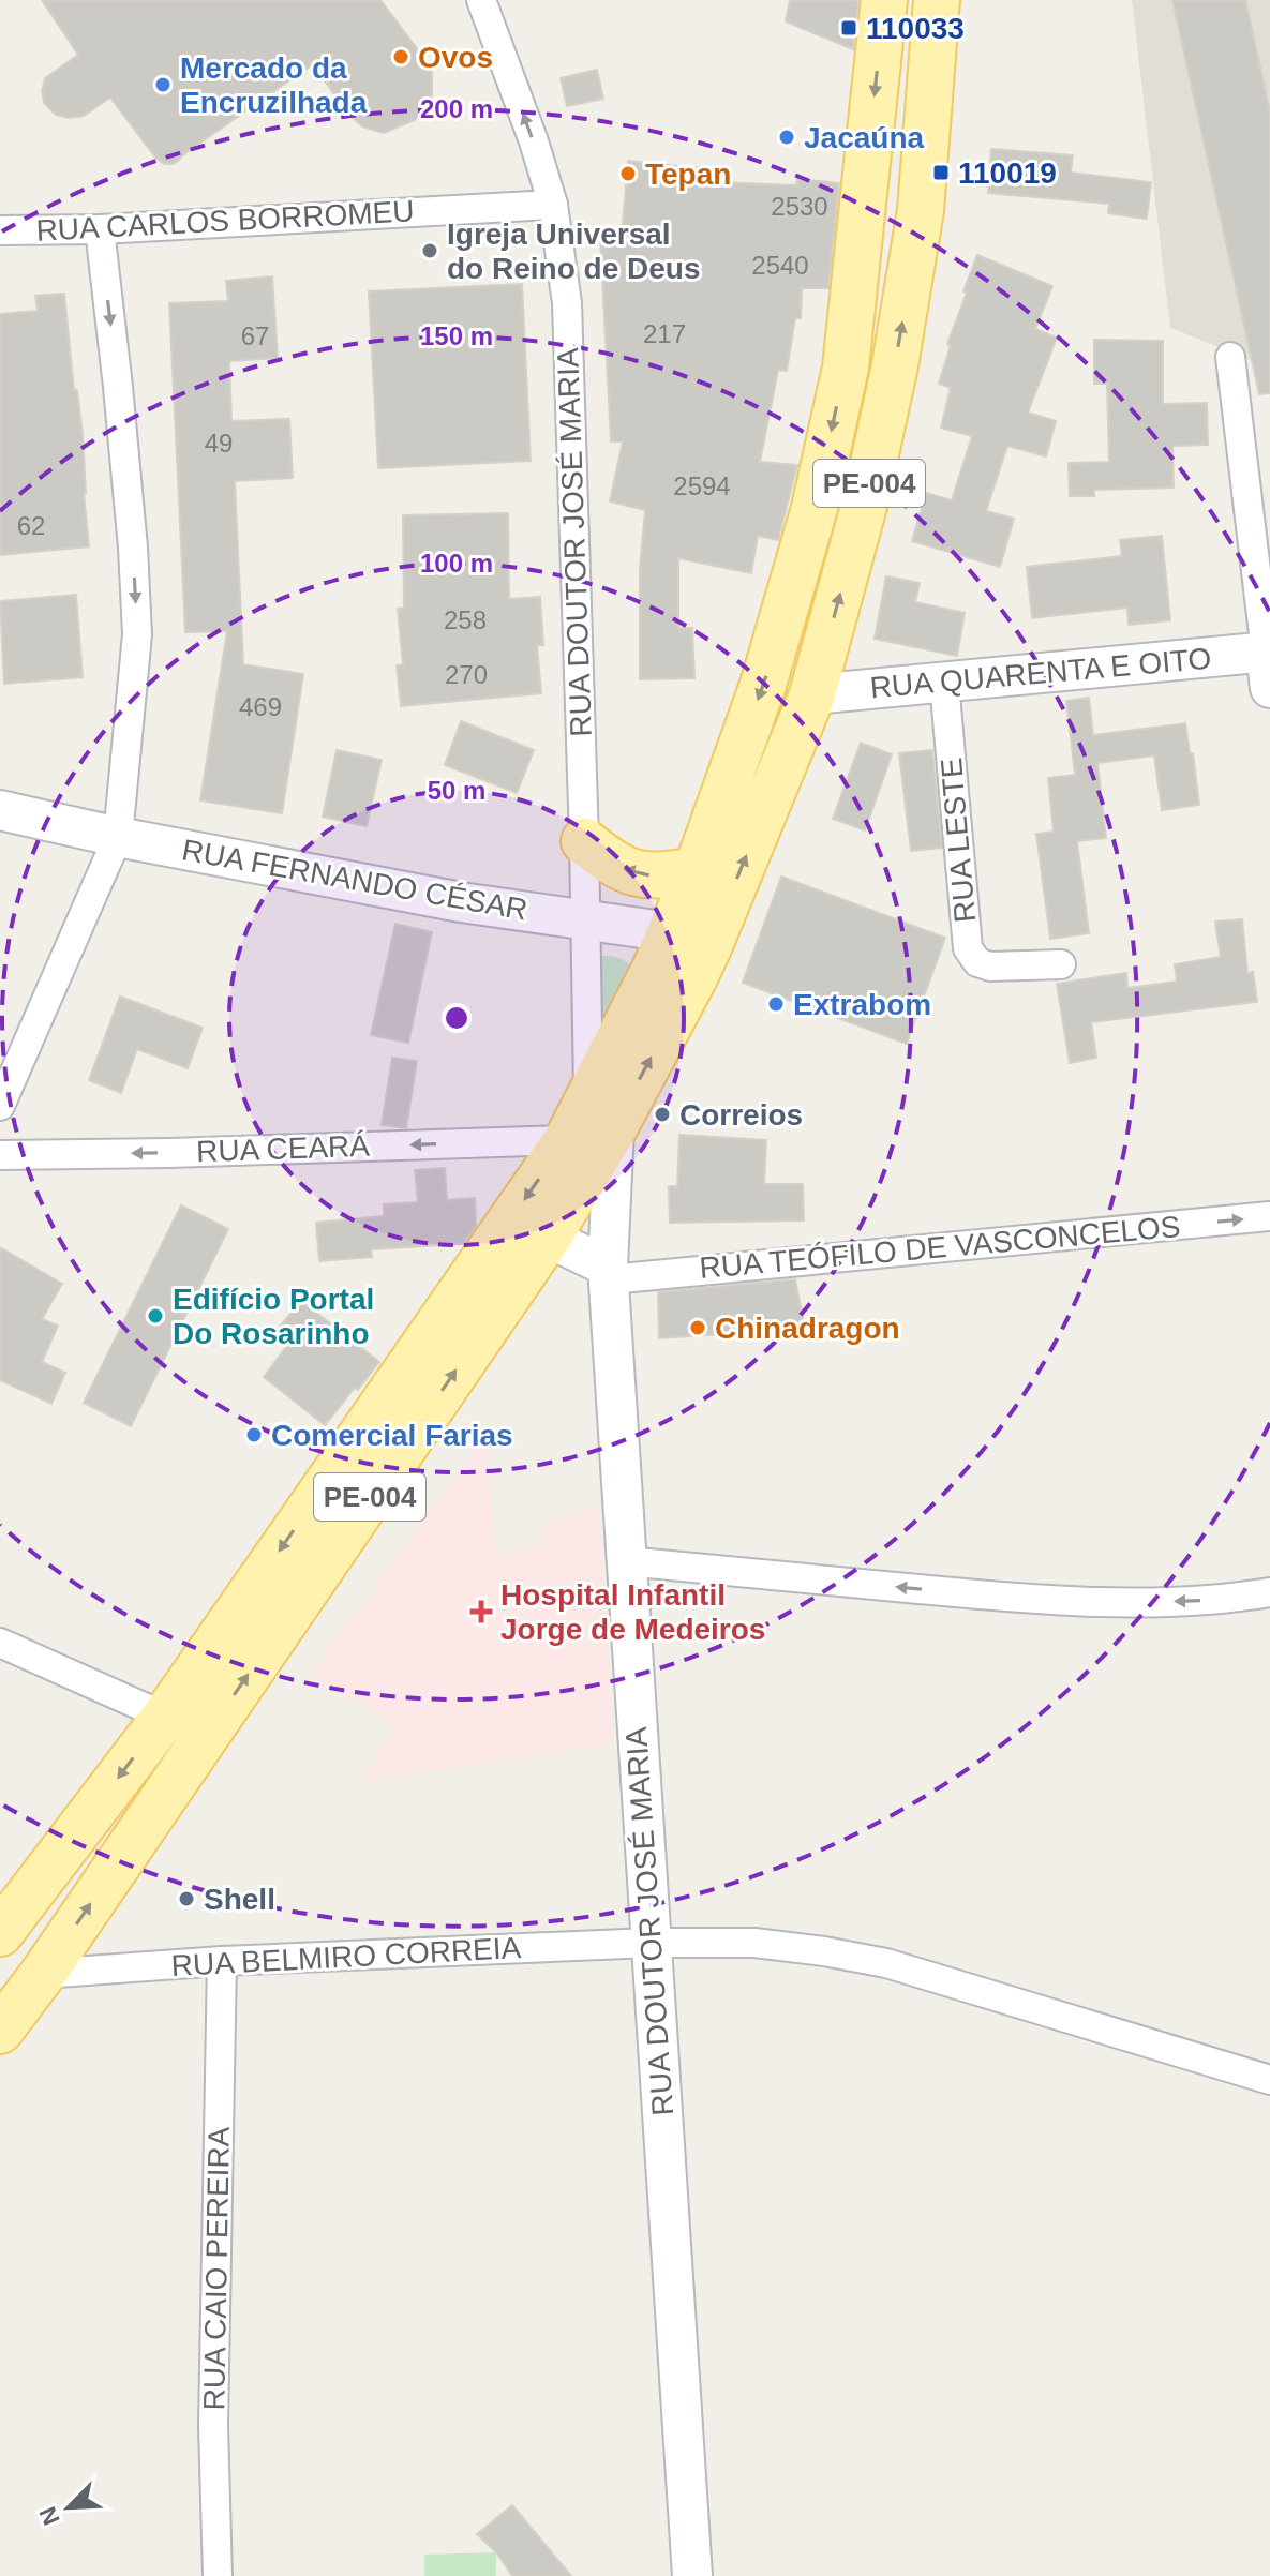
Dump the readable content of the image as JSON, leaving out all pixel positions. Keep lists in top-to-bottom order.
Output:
{
  "streets": {
    "main road": ["PE-004"],
    "street": [
      "RUA CARLOS BORROMEU",
      "RUA DOUTOR JOSÉ MARIA",
      "RUA QUARENTA E OITO",
      "RUA LESTE",
      "RUA FERNANDO CÉSAR",
      "RUA CEARÁ",
      "RUA TEÓFILO DE VASCONCELOS",
      "RUA BELMIRO CORREIA",
      "RUA CAIO PEREIRA"
    ]
  },
  "crossings": [
    ["RUA CARLOS BORROMEU", "RUA DOUTOR JOSÉ MARIA"],
    ["PE-004", "RUA DOUTOR JOSÉ MARIA"],
    ["PE-004", "RUA QUARENTA E OITO"],
    ["PE-004", "RUA FERNANDO CÉSAR"],
    ["PE-004", "RUA CEARÁ"],
    ["PE-004", "RUA BELMIRO CORREIA"],
    ["RUA DOUTOR JOSÉ MARIA", "RUA FERNANDO CÉSAR"],
    ["RUA DOUTOR JOSÉ MARIA", "RUA TEÓFILO DE VASCONCELOS"],
    ["RUA DOUTOR JOSÉ MARIA", "RUA BELMIRO CORREIA"],
    ["RUA QUARENTA E OITO", "RUA LESTE"],
    ["RUA BELMIRO CORREIA", "RUA CAIO PEREIRA"]
  ],
  "one_way": ["RUA CEARÁ", "RUA TEÓFILO DE VASCONCELOS"],
  "places": {
    "transit": ["110033", "110019"],
    "other": [
      "Ovos",
      "Mercado da Encruzilhada",
      "Jacaúna",
      "Tepan",
      "Igreja Universal do Reino de Deus",
      "Extrabom",
      "Correios",
      "Edifício Portal Do Rosarinho",
      "Chinadragon",
      "Comercial Farias",
      "Shell"
    ],
    "health": ["Hospital Infantil Jorge de Medeiros"]
  },
  "house_numbers": [
    "2530",
    "2540",
    "217",
    "67",
    "49",
    "2594",
    "62",
    "258",
    "270",
    "469"
  ],
  "north": "bottom left",
  "rings": [
    "200 m",
    "150 m",
    "100 m",
    "50 m"
  ]
}
